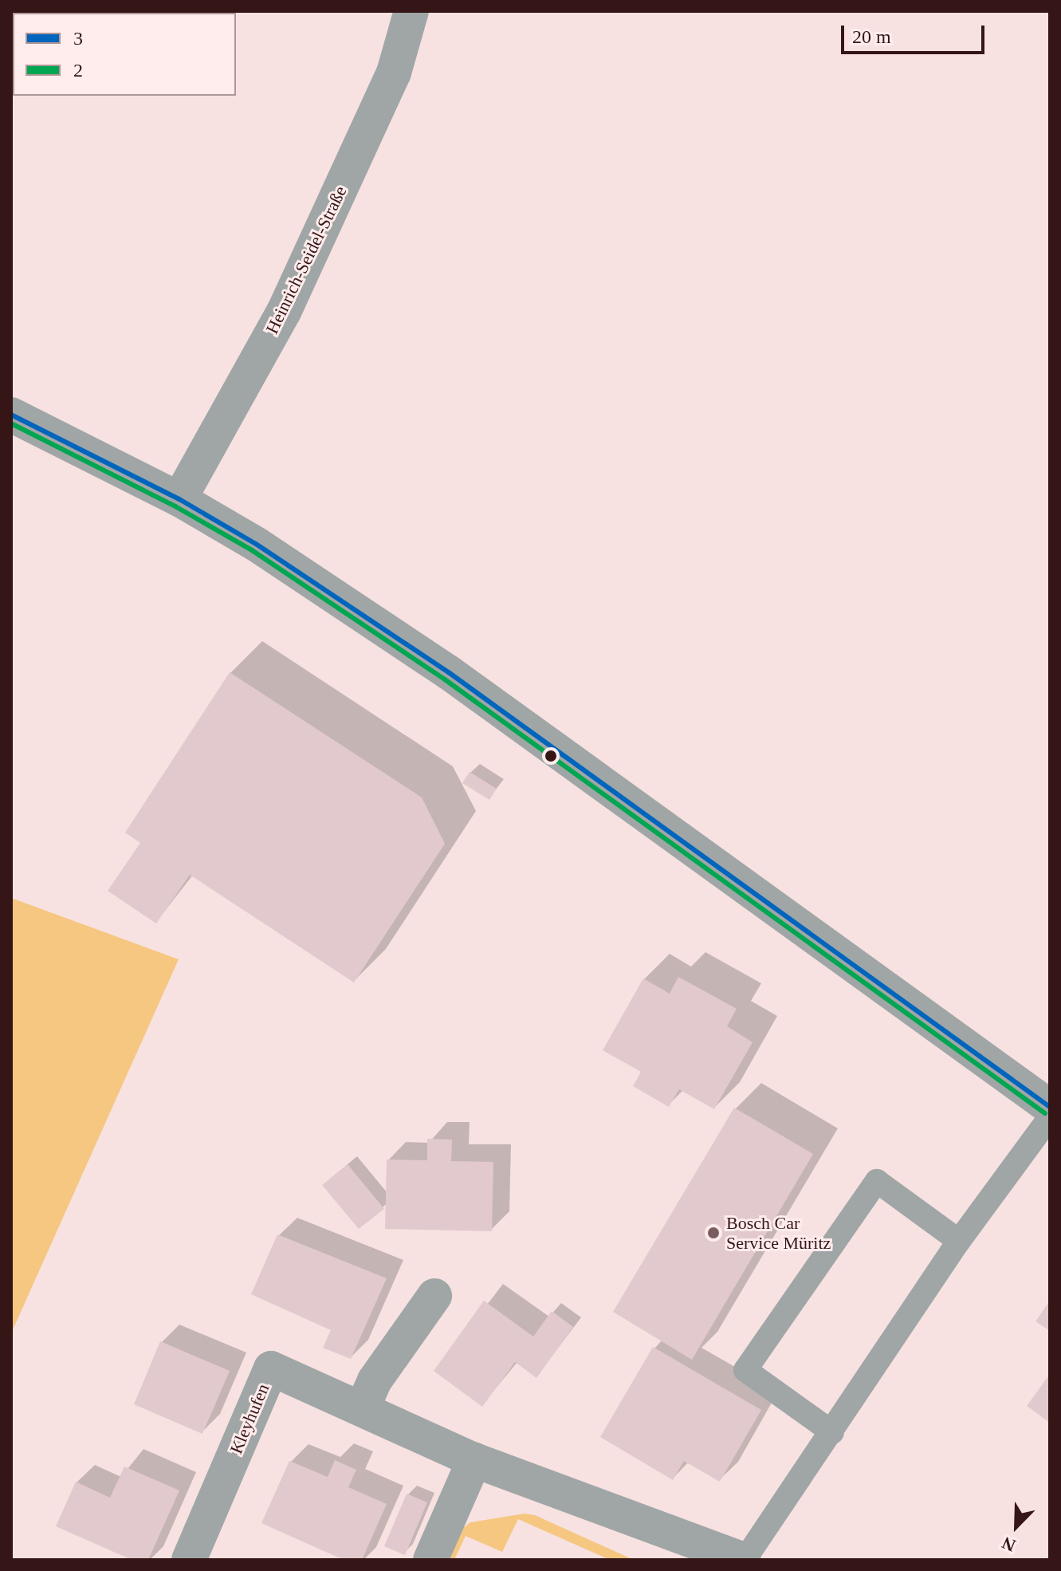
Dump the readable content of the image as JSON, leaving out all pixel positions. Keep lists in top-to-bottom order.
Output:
{
  "streets": {
    "street": ["Heinrich-Seidel-Straße", "Kleyhufen"]
  },
  "places": ["Bosch Car Service Müritz"],
  "lines": ["transit line 3", "transit line 2"],
  "legend": ["3", "2"],
  "scale_bar": "20 m",
  "north": "bottom left"
}
